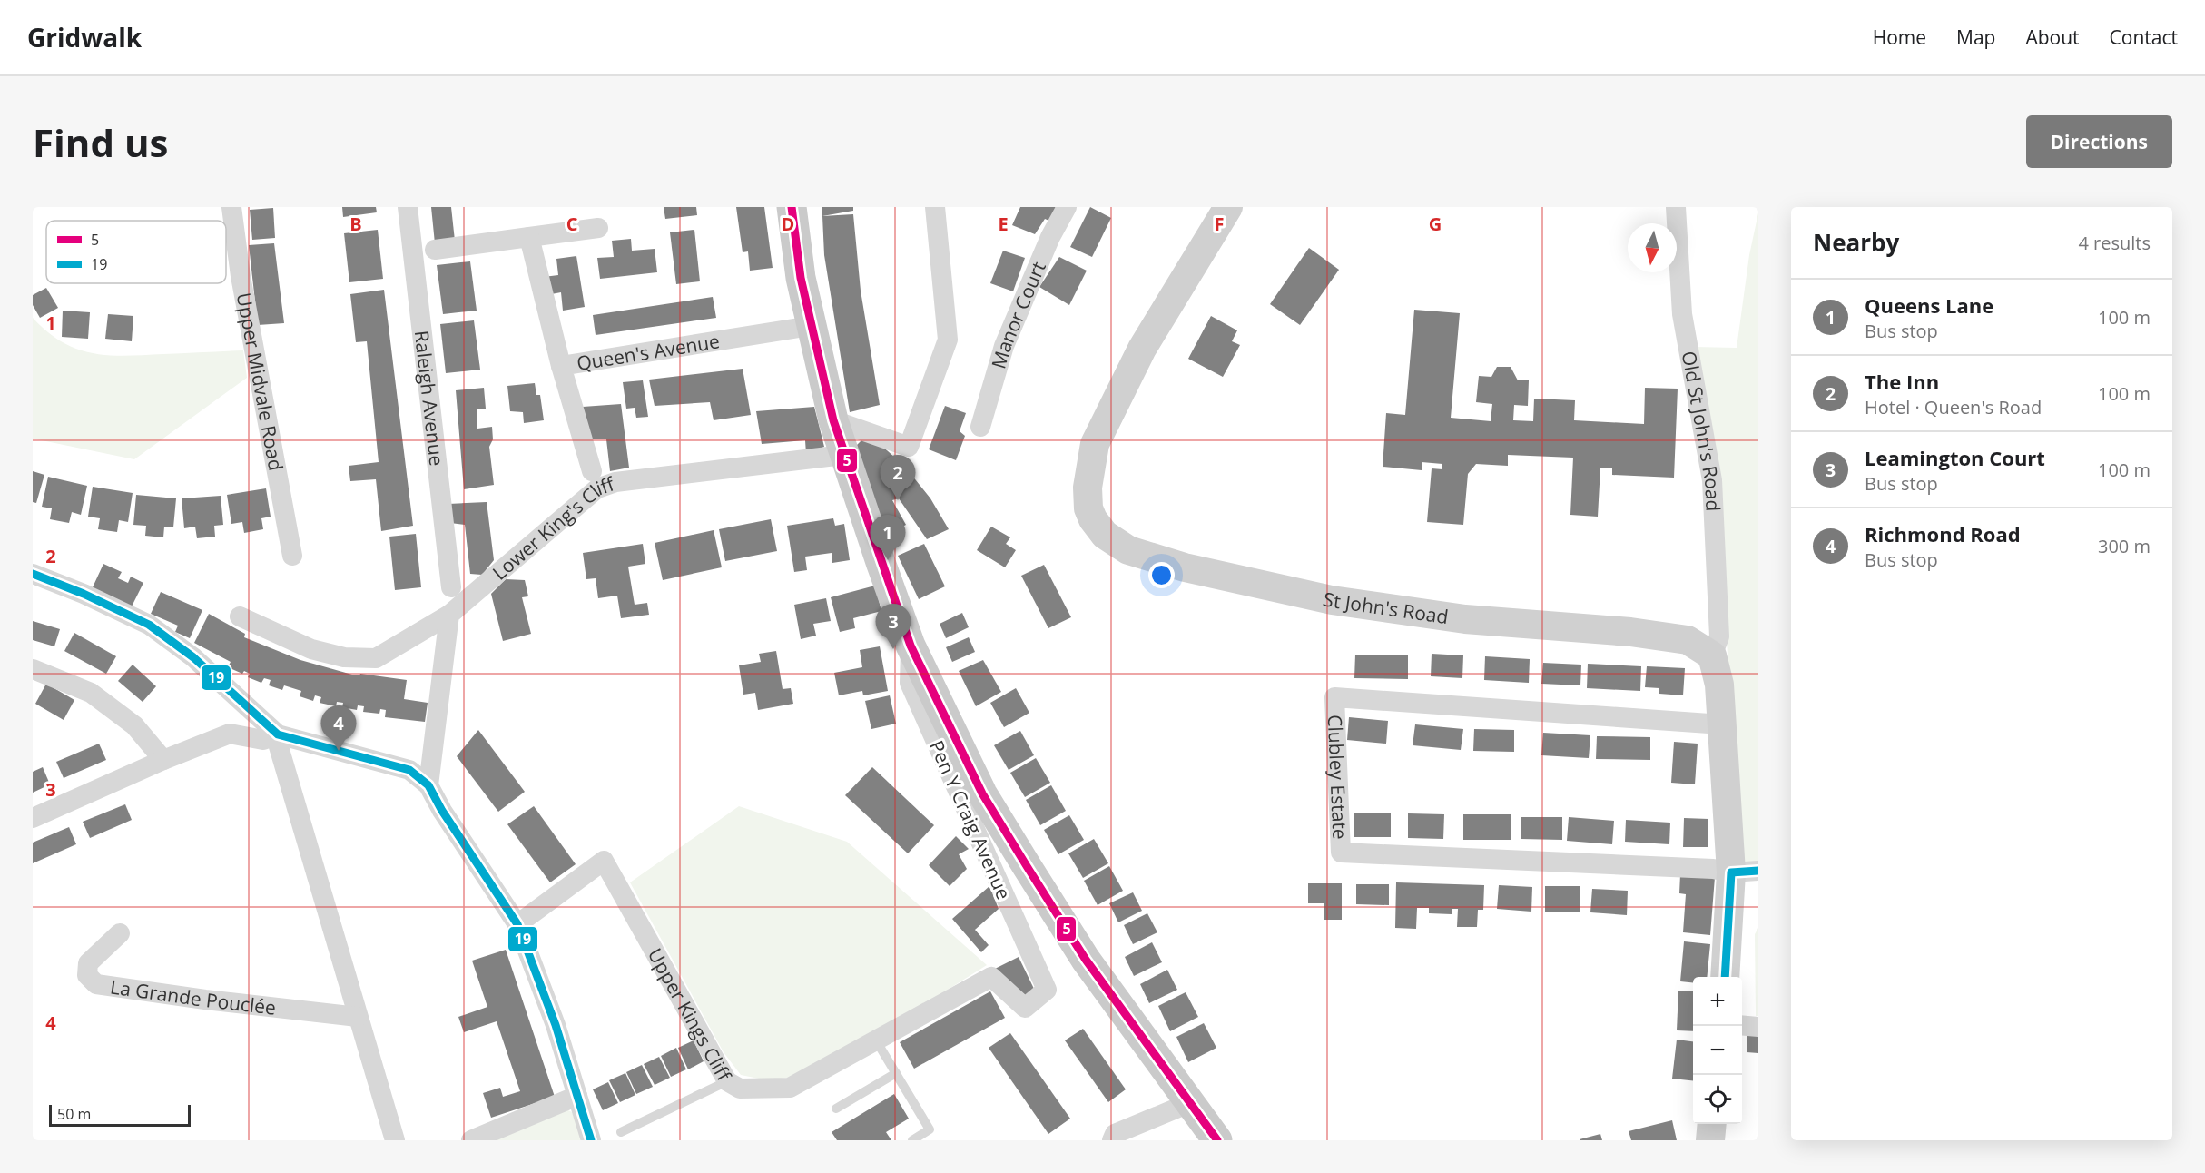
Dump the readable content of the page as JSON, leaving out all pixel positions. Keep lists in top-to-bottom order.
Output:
{
  "streets": {
    "main road": ["St John's Road"],
    "street": [
      "Manor Court",
      "Queen's Avenue",
      "Upper Midvale Road",
      "Raleigh Avenue",
      "Old St John's Road",
      "Lower King's Cliff",
      "Clubley Estate",
      "Pen Y Craig Avenue",
      "La Grande Pouclée",
      "Upper Kings Cliff"
    ]
  },
  "crossings": [
    ["Old St John's Road", "St John's Road"],
    ["Pen Y Craig Avenue", "Upper Kings Cliff"]
  ],
  "lines": ["transit line 5", "transit line 19"],
  "legend": ["5", "19"],
  "scale_bar": "50 m",
  "north": "bottom",
  "page": {
    "header": "Gridwalk",
    "nav": [
      "Home",
      "Map",
      "About",
      "Contact"
    ],
    "buttons": "Directions",
    "title": "Find us",
    "heading": ["Nearby", "4 results"],
    "list": [
      {
        "mark": "1",
        "name": "Queens Lane",
        "note": "Bus stop",
        "value": "100 m"
      },
      {
        "mark": "2",
        "name": "The Inn",
        "note": "Hotel · Queen's Road",
        "value": "100 m"
      },
      {
        "mark": "3",
        "name": "Leamington Court",
        "note": "Bus stop",
        "value": "100 m"
      },
      {
        "mark": "4",
        "name": "Richmond Road",
        "note": "Bus stop",
        "value": "300 m"
      }
    ],
    "pins": [
      "2",
      "1",
      "3",
      "4"
    ],
    "map_buttons": ["+", "−"],
    "scale": "50 m"
  },
  "grid": {
    "columns": [
      "B",
      "C",
      "D",
      "E",
      "F",
      "G"
    ],
    "rows": [
      "1",
      "2",
      "3",
      "4"
    ]
  }
}
